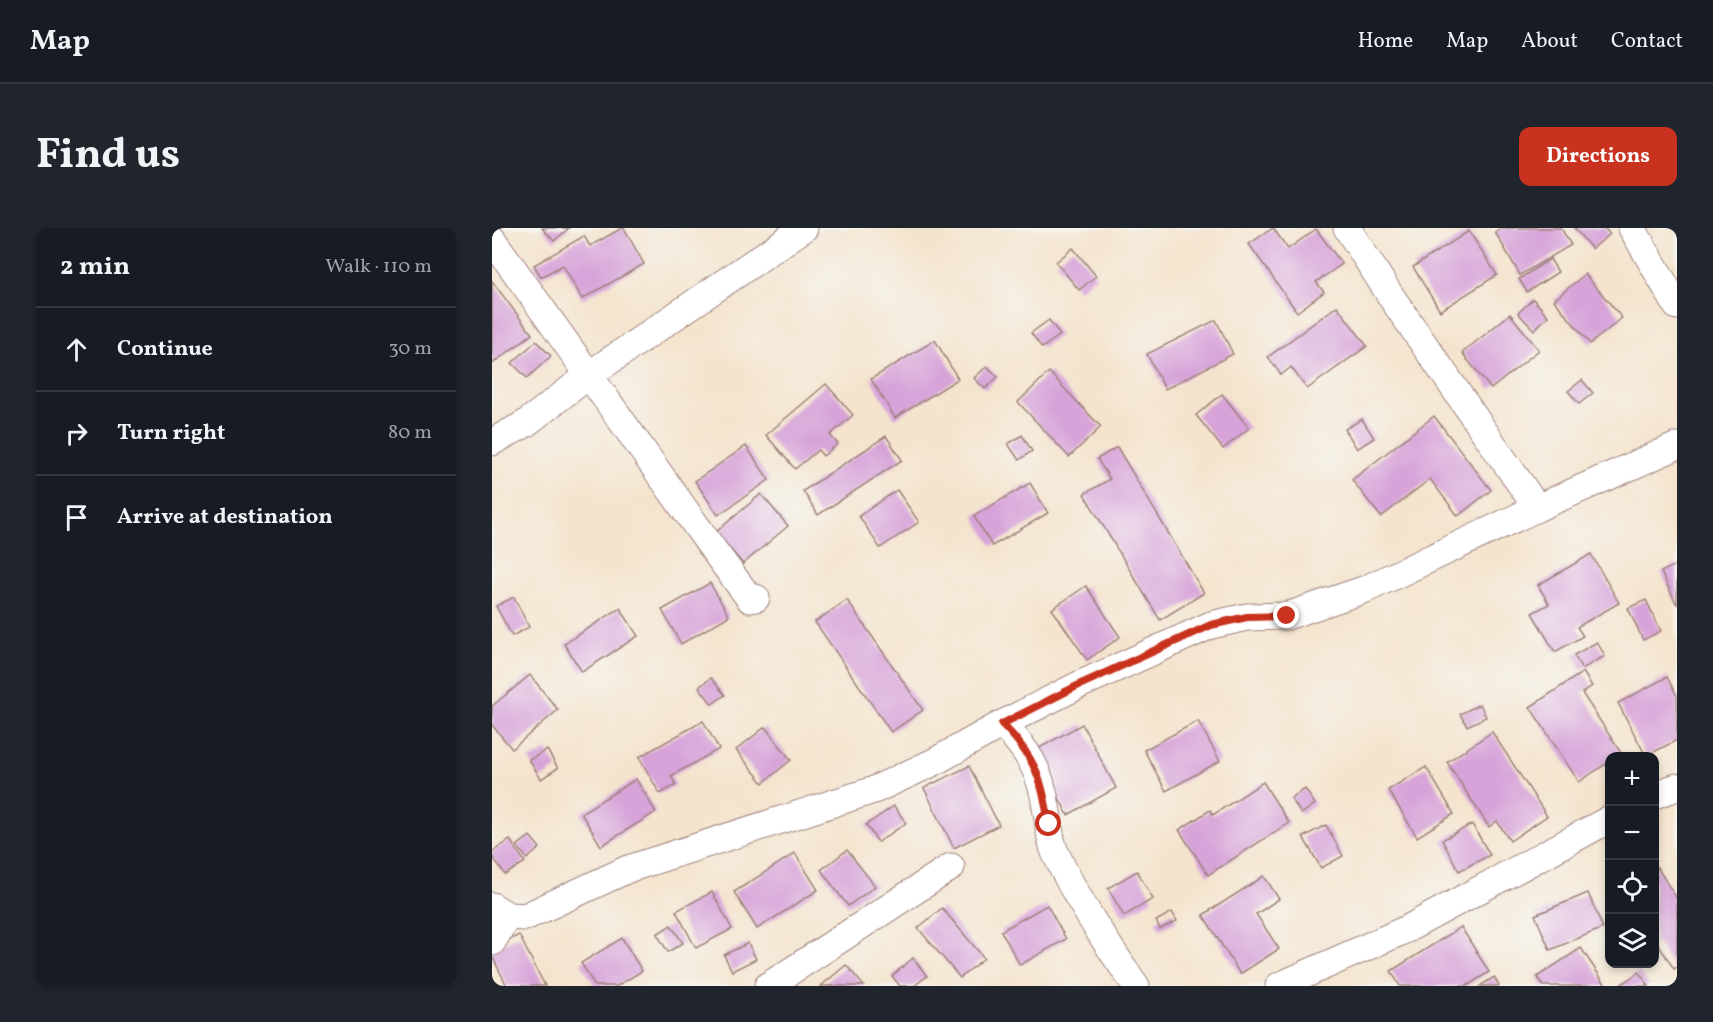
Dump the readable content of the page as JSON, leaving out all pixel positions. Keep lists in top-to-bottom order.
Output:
{
  "page": {
    "header": "Map",
    "nav": [
      "Home",
      "Map",
      "About",
      "Contact"
    ],
    "title": "Find us",
    "buttons": "Directions",
    "heading": ["2 min", "Walk · 110 m"],
    "list": [
      ["Continue", "30 m"],
      ["Turn right", "80 m"],
      "Arrive at destination"
    ],
    "map_buttons": ["+", "−"]
  }
}
